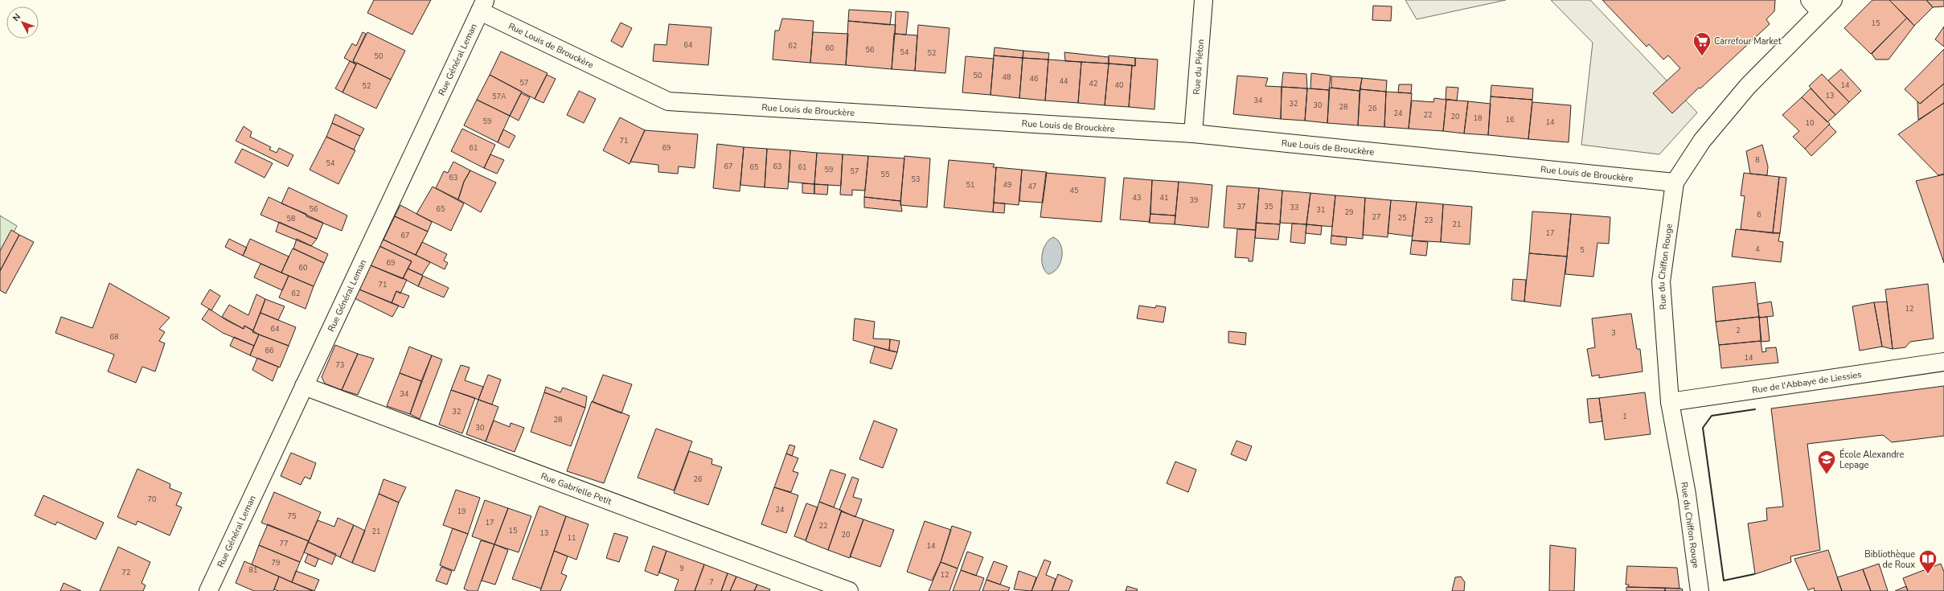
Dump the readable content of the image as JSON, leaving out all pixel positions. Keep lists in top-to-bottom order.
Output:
{
  "streets": {
    "street": [
      "Rue Louis de Brouckère",
      "Rue Général Leman",
      "Rue du Piéton",
      "Rue du Chiffon Rouge",
      "Rue de l'Abbaye de Liessies",
      "Rue Gabrielle Petit"
    ]
  },
  "crossings": [
    ["Rue Louis de Brouckère", "Rue Général Leman"],
    ["Rue Louis de Brouckère", "Rue du Piéton"],
    ["Rue Louis de Brouckère", "Rue du Chiffon Rouge"],
    ["Rue Général Leman", "Rue Gabrielle Petit"],
    ["Rue du Chiffon Rouge", "Rue de l'Abbaye de Liessies"]
  ],
  "places": {
    "supermarket": ["Carrefour Market"],
    "school or university": ["École Alexandre Lepage"],
    "library": ["Bibliothèque de Roux"]
  },
  "house_numbers": [
    "15",
    "64",
    "62",
    "60",
    "56",
    "54",
    "52",
    "50",
    "50",
    "48",
    "46",
    "44",
    "57",
    "42",
    "40",
    "14",
    "52",
    "13",
    "57A",
    "34",
    "32",
    "30",
    "28",
    "26",
    "24",
    "22",
    "20",
    "18",
    "16",
    "59",
    "14",
    "10",
    "71",
    "61",
    "69",
    "8",
    "54",
    "67",
    "63",
    "65",
    "61",
    "59",
    "57",
    "55",
    "63",
    "53",
    "51",
    "49",
    "47",
    "45",
    "43",
    "41",
    "39",
    "37",
    "35",
    "33",
    "56",
    "65",
    "31",
    "29",
    "6",
    "27",
    "25",
    "58",
    "23",
    "21",
    "17",
    "67",
    "4",
    "5",
    "69",
    "60",
    "71",
    "62",
    "12",
    "64",
    "2",
    "3",
    "68",
    "66",
    "14",
    "73",
    "34",
    "32",
    "1",
    "28",
    "30",
    "26",
    "70",
    "24",
    "19",
    "75",
    "17",
    "22",
    "15",
    "21",
    "13",
    "20",
    "11",
    "77",
    "14",
    "79",
    "9",
    "81",
    "72",
    "12",
    "7"
  ],
  "north": "top left"
}
